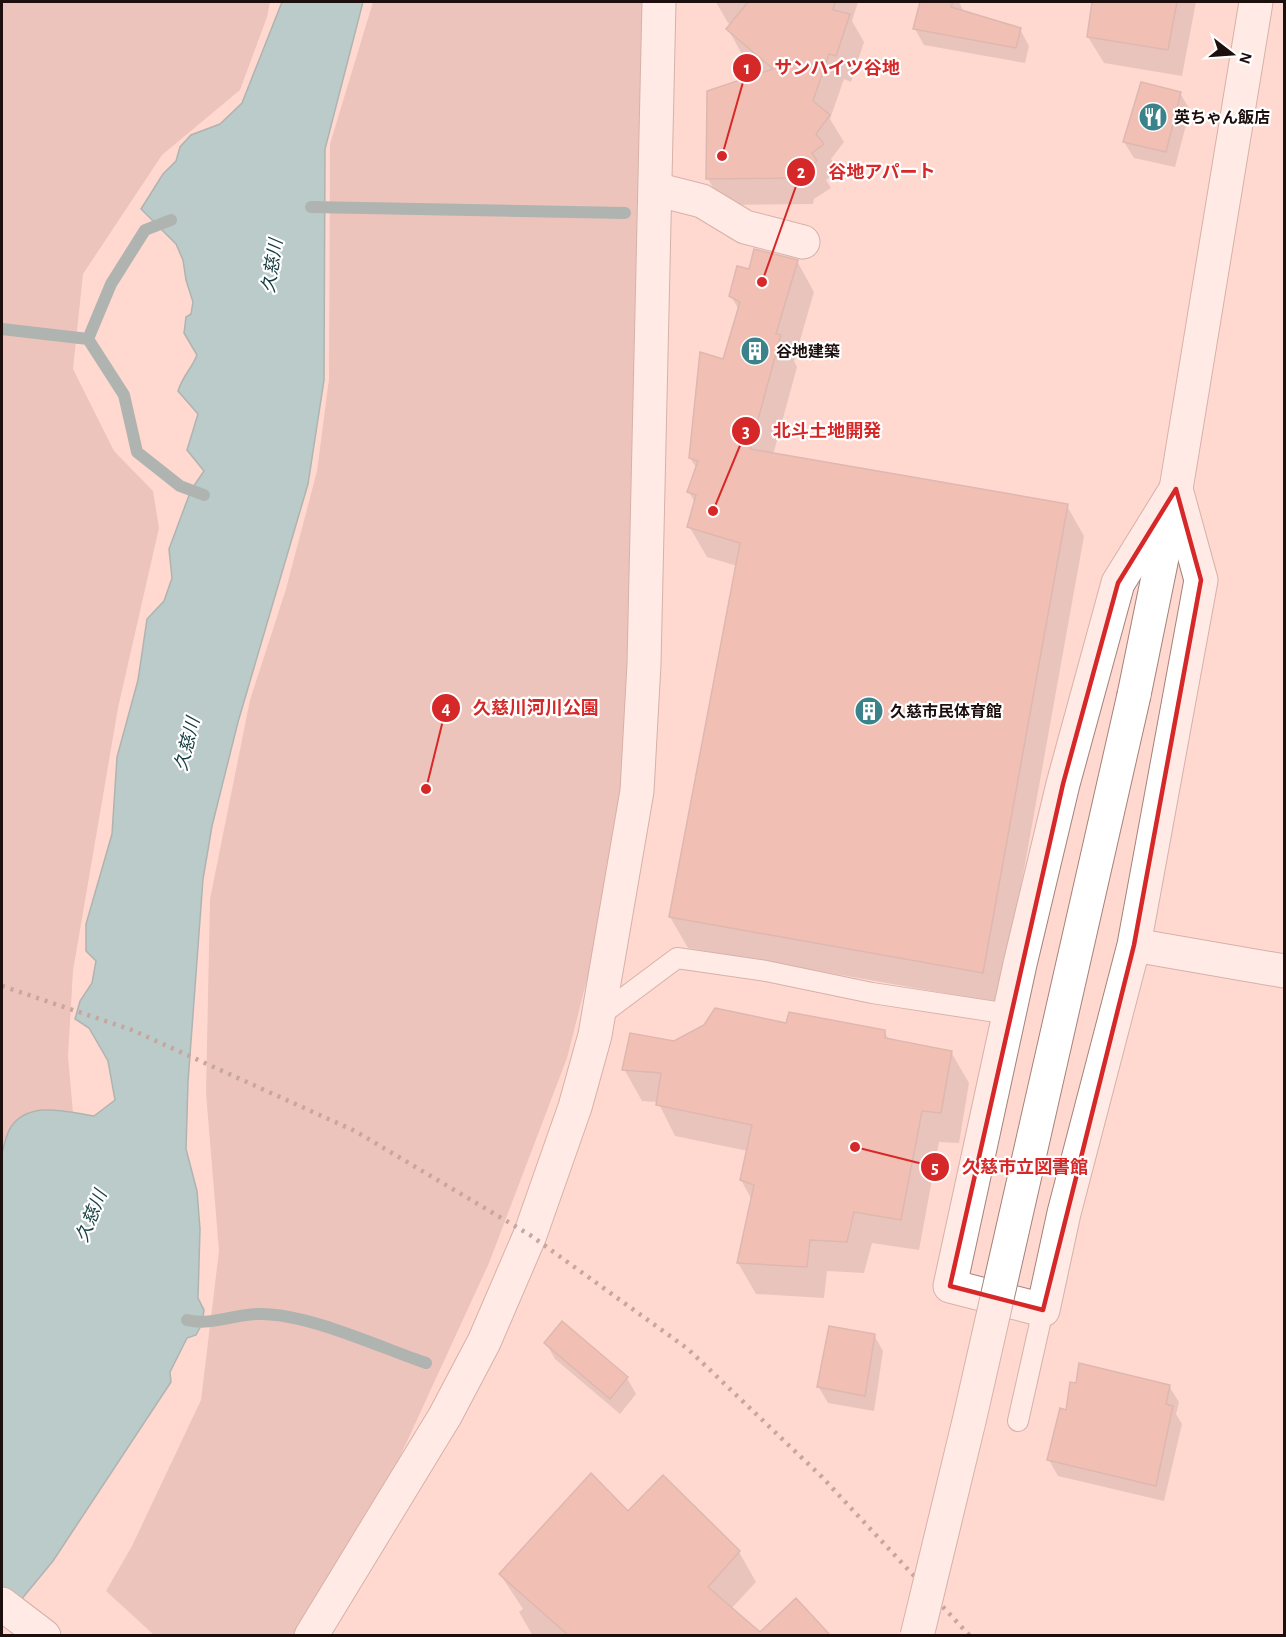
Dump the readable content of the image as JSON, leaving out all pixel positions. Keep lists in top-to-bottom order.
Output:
{
  "water": ["久慈川"],
  "places": {
    "restaurant": ["英ちゃん飯店"],
    "other": [
      "サンハイツ谷地",
      "谷地アパート",
      "北斗土地開発",
      "久慈川河川公園",
      "久慈市立図書館"
    ],
    "building": ["谷地建築", "久慈市民体育館"]
  },
  "north": "right"
}
